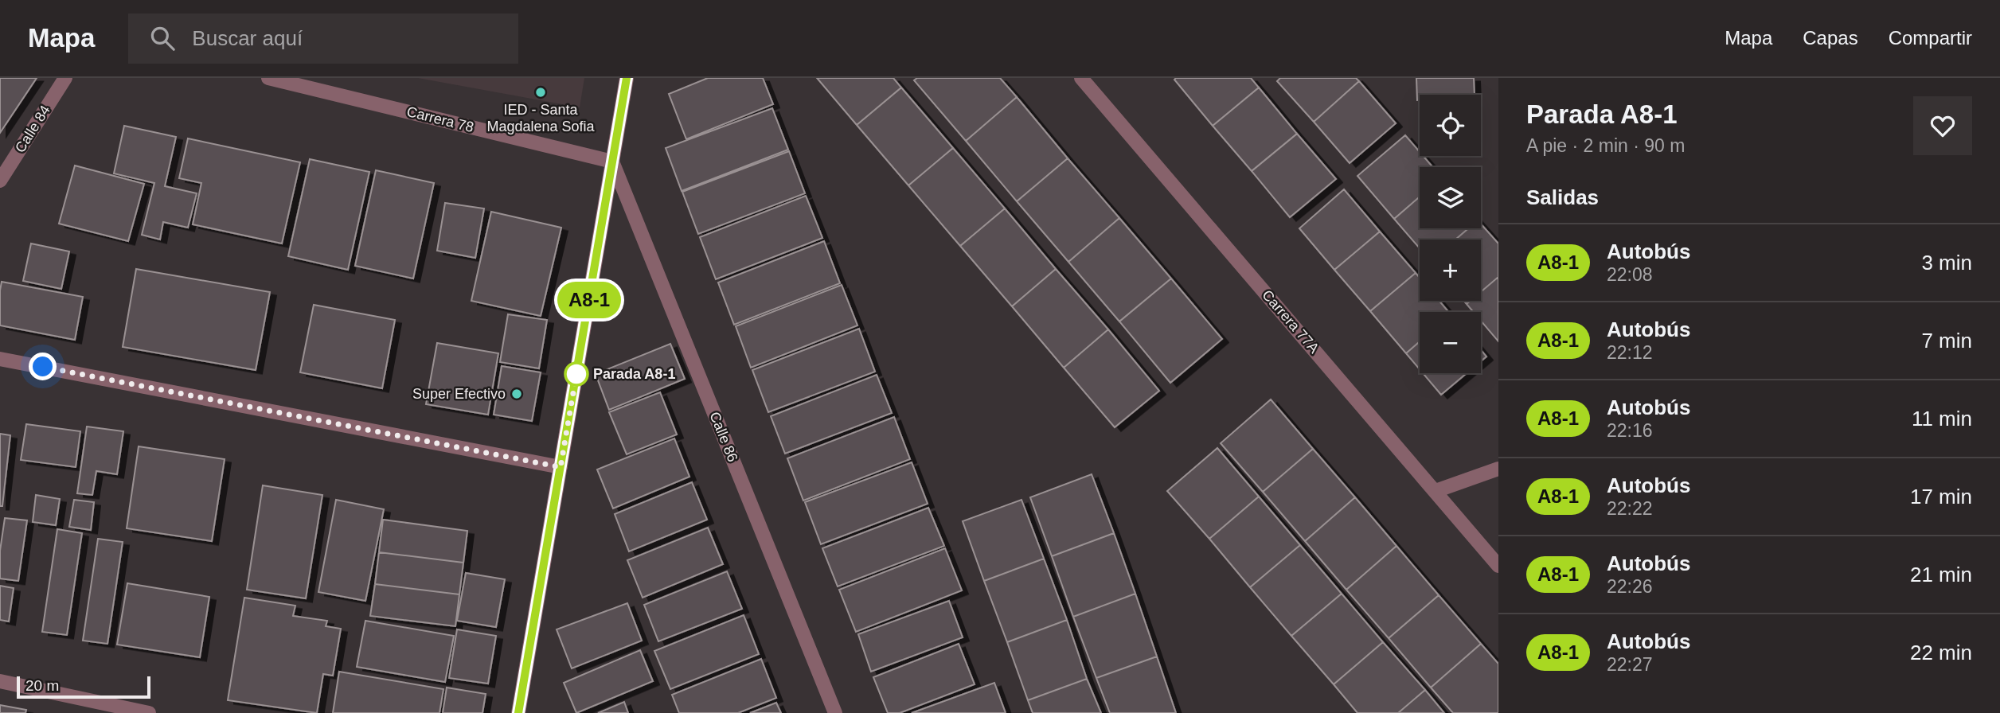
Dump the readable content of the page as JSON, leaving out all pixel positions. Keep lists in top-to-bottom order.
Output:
{
  "streets": {
    "street": [
      "Carrera 78",
      "Calle 84",
      "Carrera 77A",
      "Calle 86"
    ]
  },
  "crossings": [
    ["Carrera 78", "Calle 86"]
  ],
  "places": ["IED - Santa Magdalena Sofia", "Parada A8-1", "Super Efectivo"],
  "lines": ["bus line A8-1"],
  "scale_bar": "20 m",
  "page": {
    "header": "Mapa",
    "search": "Buscar aquí",
    "nav": ["Mapa", "Capas", "Compartir"],
    "on_map": "A8-1",
    "heading": [
      ["Parada A8-1", "A pie · 2 min · 90 m"],
      "Salidas"
    ],
    "map_buttons": ["+", "−"],
    "list": [
      {
        "mark": "A8-1",
        "name": "Autobús",
        "note": "22:08",
        "value": "3 min"
      },
      {
        "mark": "A8-1",
        "name": "Autobús",
        "note": "22:12",
        "value": "7 min"
      },
      {
        "mark": "A8-1",
        "name": "Autobús",
        "note": "22:16",
        "value": "11 min"
      },
      {
        "mark": "A8-1",
        "name": "Autobús",
        "note": "22:22",
        "value": "17 min"
      },
      {
        "mark": "A8-1",
        "name": "Autobús",
        "note": "22:26",
        "value": "21 min"
      },
      {
        "mark": "A8-1",
        "name": "Autobús",
        "note": "22:27",
        "value": "22 min"
      }
    ],
    "scale": "20 m"
  }
}
